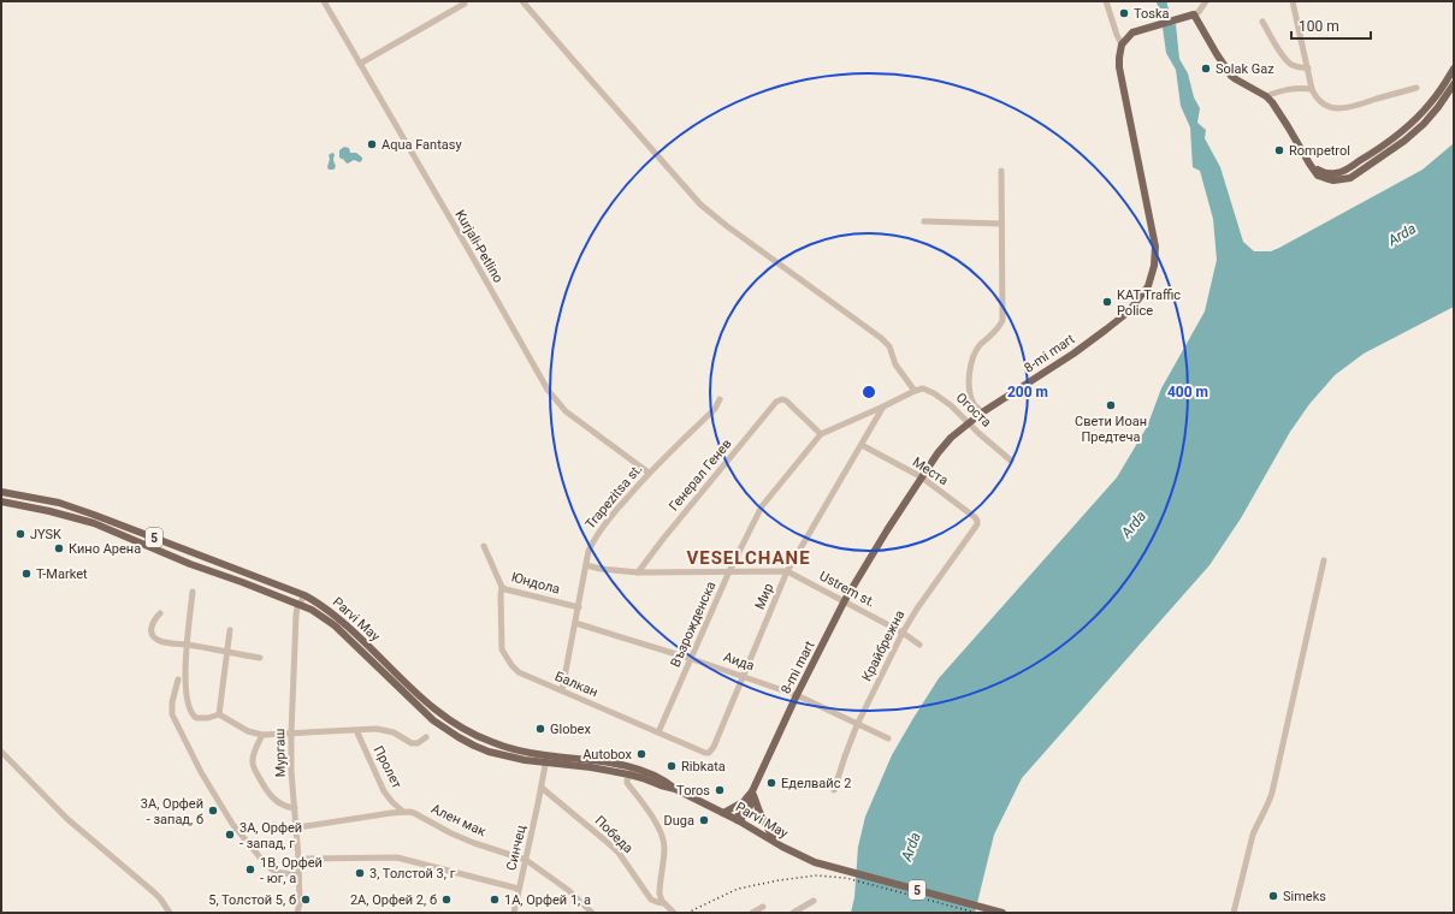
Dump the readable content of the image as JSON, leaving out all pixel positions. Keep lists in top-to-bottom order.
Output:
{
  "streets": {
    "main road": ["8-mi mart", "5", "Parvi May"],
    "street": [
      "Kurjali-Petlino",
      "Огоста",
      "Места",
      "Генерал Генев",
      "Trapezitsa st.",
      "Юндола",
      "Ustrem st.",
      "Мир",
      "Възрожденска",
      "Крайбрежна",
      "Аида",
      "Балкан",
      "Мургаш",
      "Пролет",
      "Ален мак",
      "Победа",
      "Синчец"
    ]
  },
  "crossings": [
    ["Kurjali-Petlino", "Trapezitsa st."],
    ["8-mi mart", "Огоста"],
    ["8-mi mart", "Места"],
    ["8-mi mart", "Ustrem st."],
    ["8-mi mart", "Аида"],
    ["Места", "Мир"],
    ["Места", "Крайбрежна"],
    ["Генерал Генев", "Ustrem st."],
    ["Генерал Генев", "Възрожденска"],
    ["Trapezitsa st.", "Юндола"],
    ["Trapezitsa st.", "Ustrem st."],
    ["Trapezitsa st.", "Аида"],
    ["Trapezitsa st.", "Балкан"],
    ["Юндола", "Балкан"],
    ["Ustrem st.", "Мир"],
    ["Ustrem st.", "Възрожденска"],
    ["Ustrem st.", "Крайбрежна"],
    ["Мир", "Аида"],
    ["Мир", "Балкан"],
    ["Parvi May", "Мургаш"],
    ["Parvi May", "Синчец"],
    ["Възрожденска", "Аида"],
    ["Възрожденска", "Балкан"],
    ["Крайбрежна", "Аида"],
    ["Мургаш", "Пролет"],
    ["Мургаш", "Ален мак"],
    ["Пролет", "Ален мак"],
    ["Ален мак", "Синчец"],
    ["Победа", "Синчец"]
  ],
  "districts": ["VESELCHANE"],
  "water": ["Arda"],
  "places": [
    "Toska",
    "Solak Gaz",
    "Aqua Fantasy",
    "Rompetrol",
    "KAT Traffic Police",
    "Свети Иоан Предтеча",
    "JYSK",
    "Кино Арена",
    "T-Market",
    "Globex",
    "Autobox",
    "Ribkata",
    "Еделвайс 2",
    "Toros",
    "3А, Орфей - запад, б",
    "Duga",
    "3А, Орфей - запад, г",
    "1В, Орфей - юг, а",
    "3, Толстой 3, г",
    "Simeks",
    "5, Толстой 5, б",
    "2А, Орфей 2, б",
    "1А, Орфей 1, а"
  ],
  "scale_bar": "100 m",
  "rings": ["200 m", "400 m"]
}
